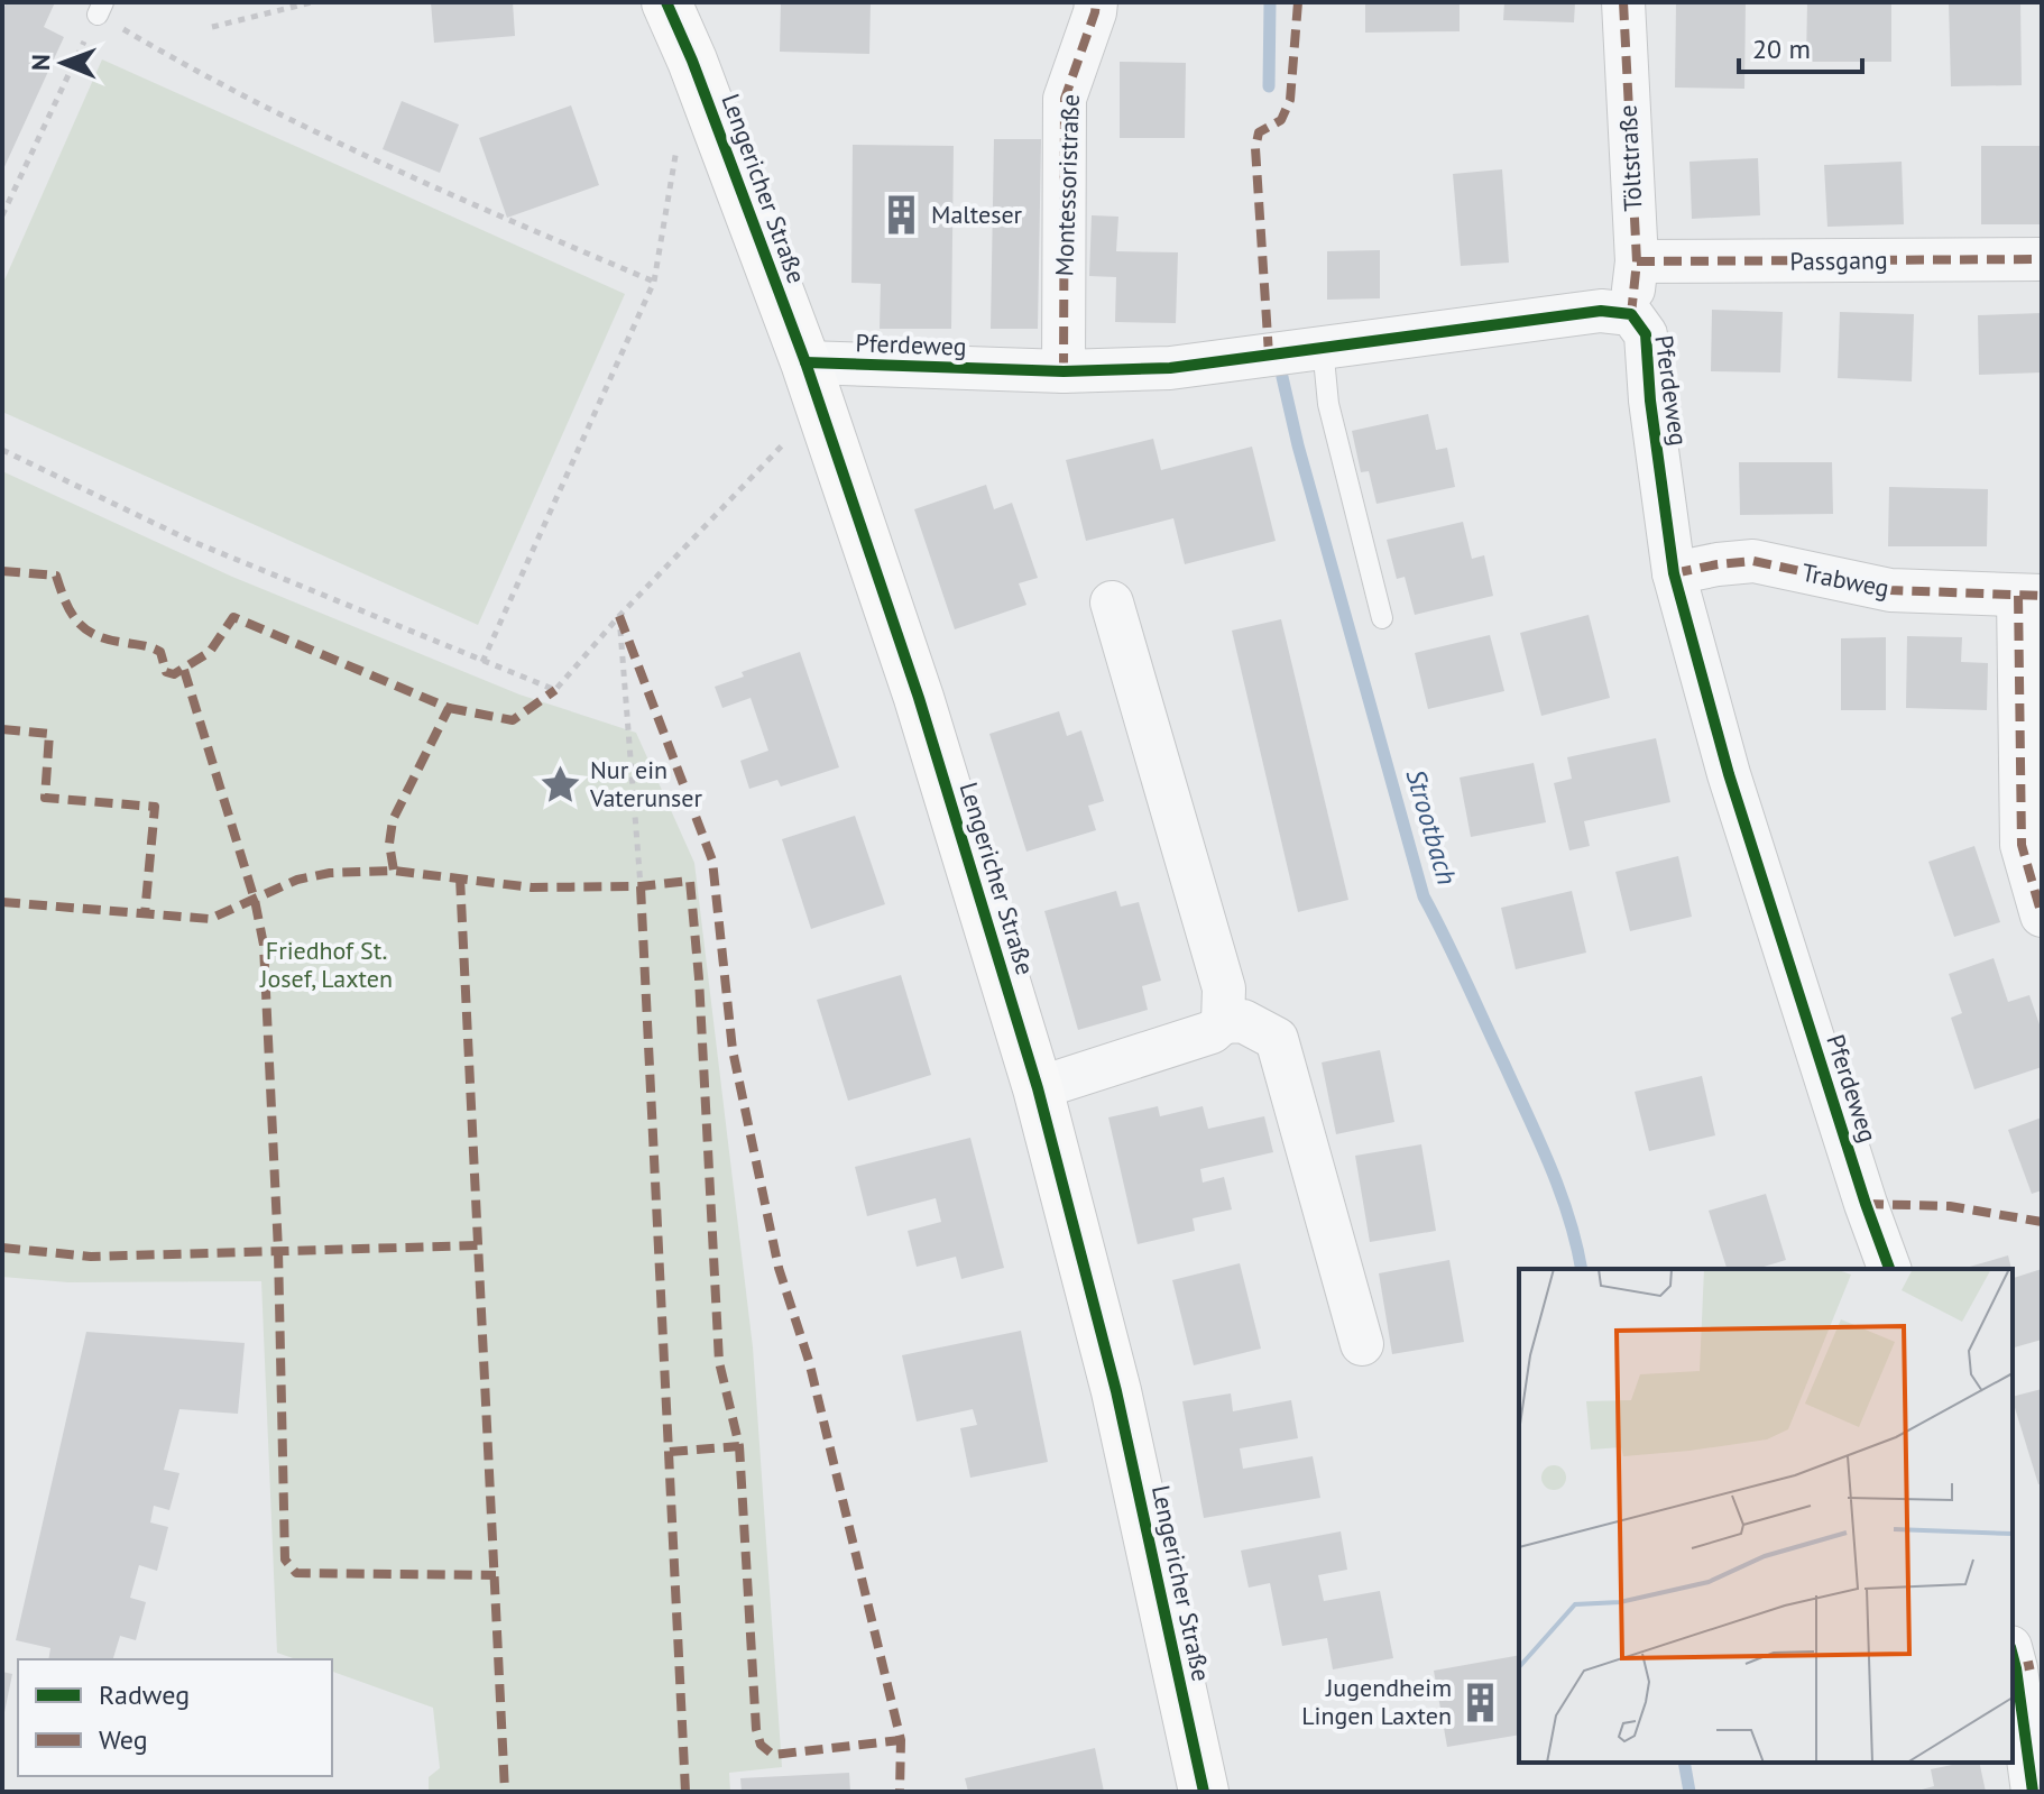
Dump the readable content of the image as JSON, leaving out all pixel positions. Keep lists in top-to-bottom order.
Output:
{
  "streets": {
    "main road": ["Lengericher Straße"],
    "street": [
      "Töltstraße",
      "Montessoristraße",
      "Passgang",
      "Pferdeweg",
      "Trabweg"
    ]
  },
  "crossings": [
    ["Töltstraße", "Passgang"],
    ["Töltstraße", "Pferdeweg"],
    ["Montessoristraße", "Pferdeweg"],
    ["Lengericher Straße", "Pferdeweg"],
    ["Pferdeweg", "Trabweg"]
  ],
  "water": ["Strootbach"],
  "parks": ["Friedhof St. Josef, Laxten"],
  "places": {
    "building": ["Malteser", "Jugendheim Lingen Laxten"],
    "place": ["Nur ein Vaterunser"]
  },
  "legend": ["Radweg", "Weg"],
  "scale_bar": "20 m",
  "north": "left"
}
